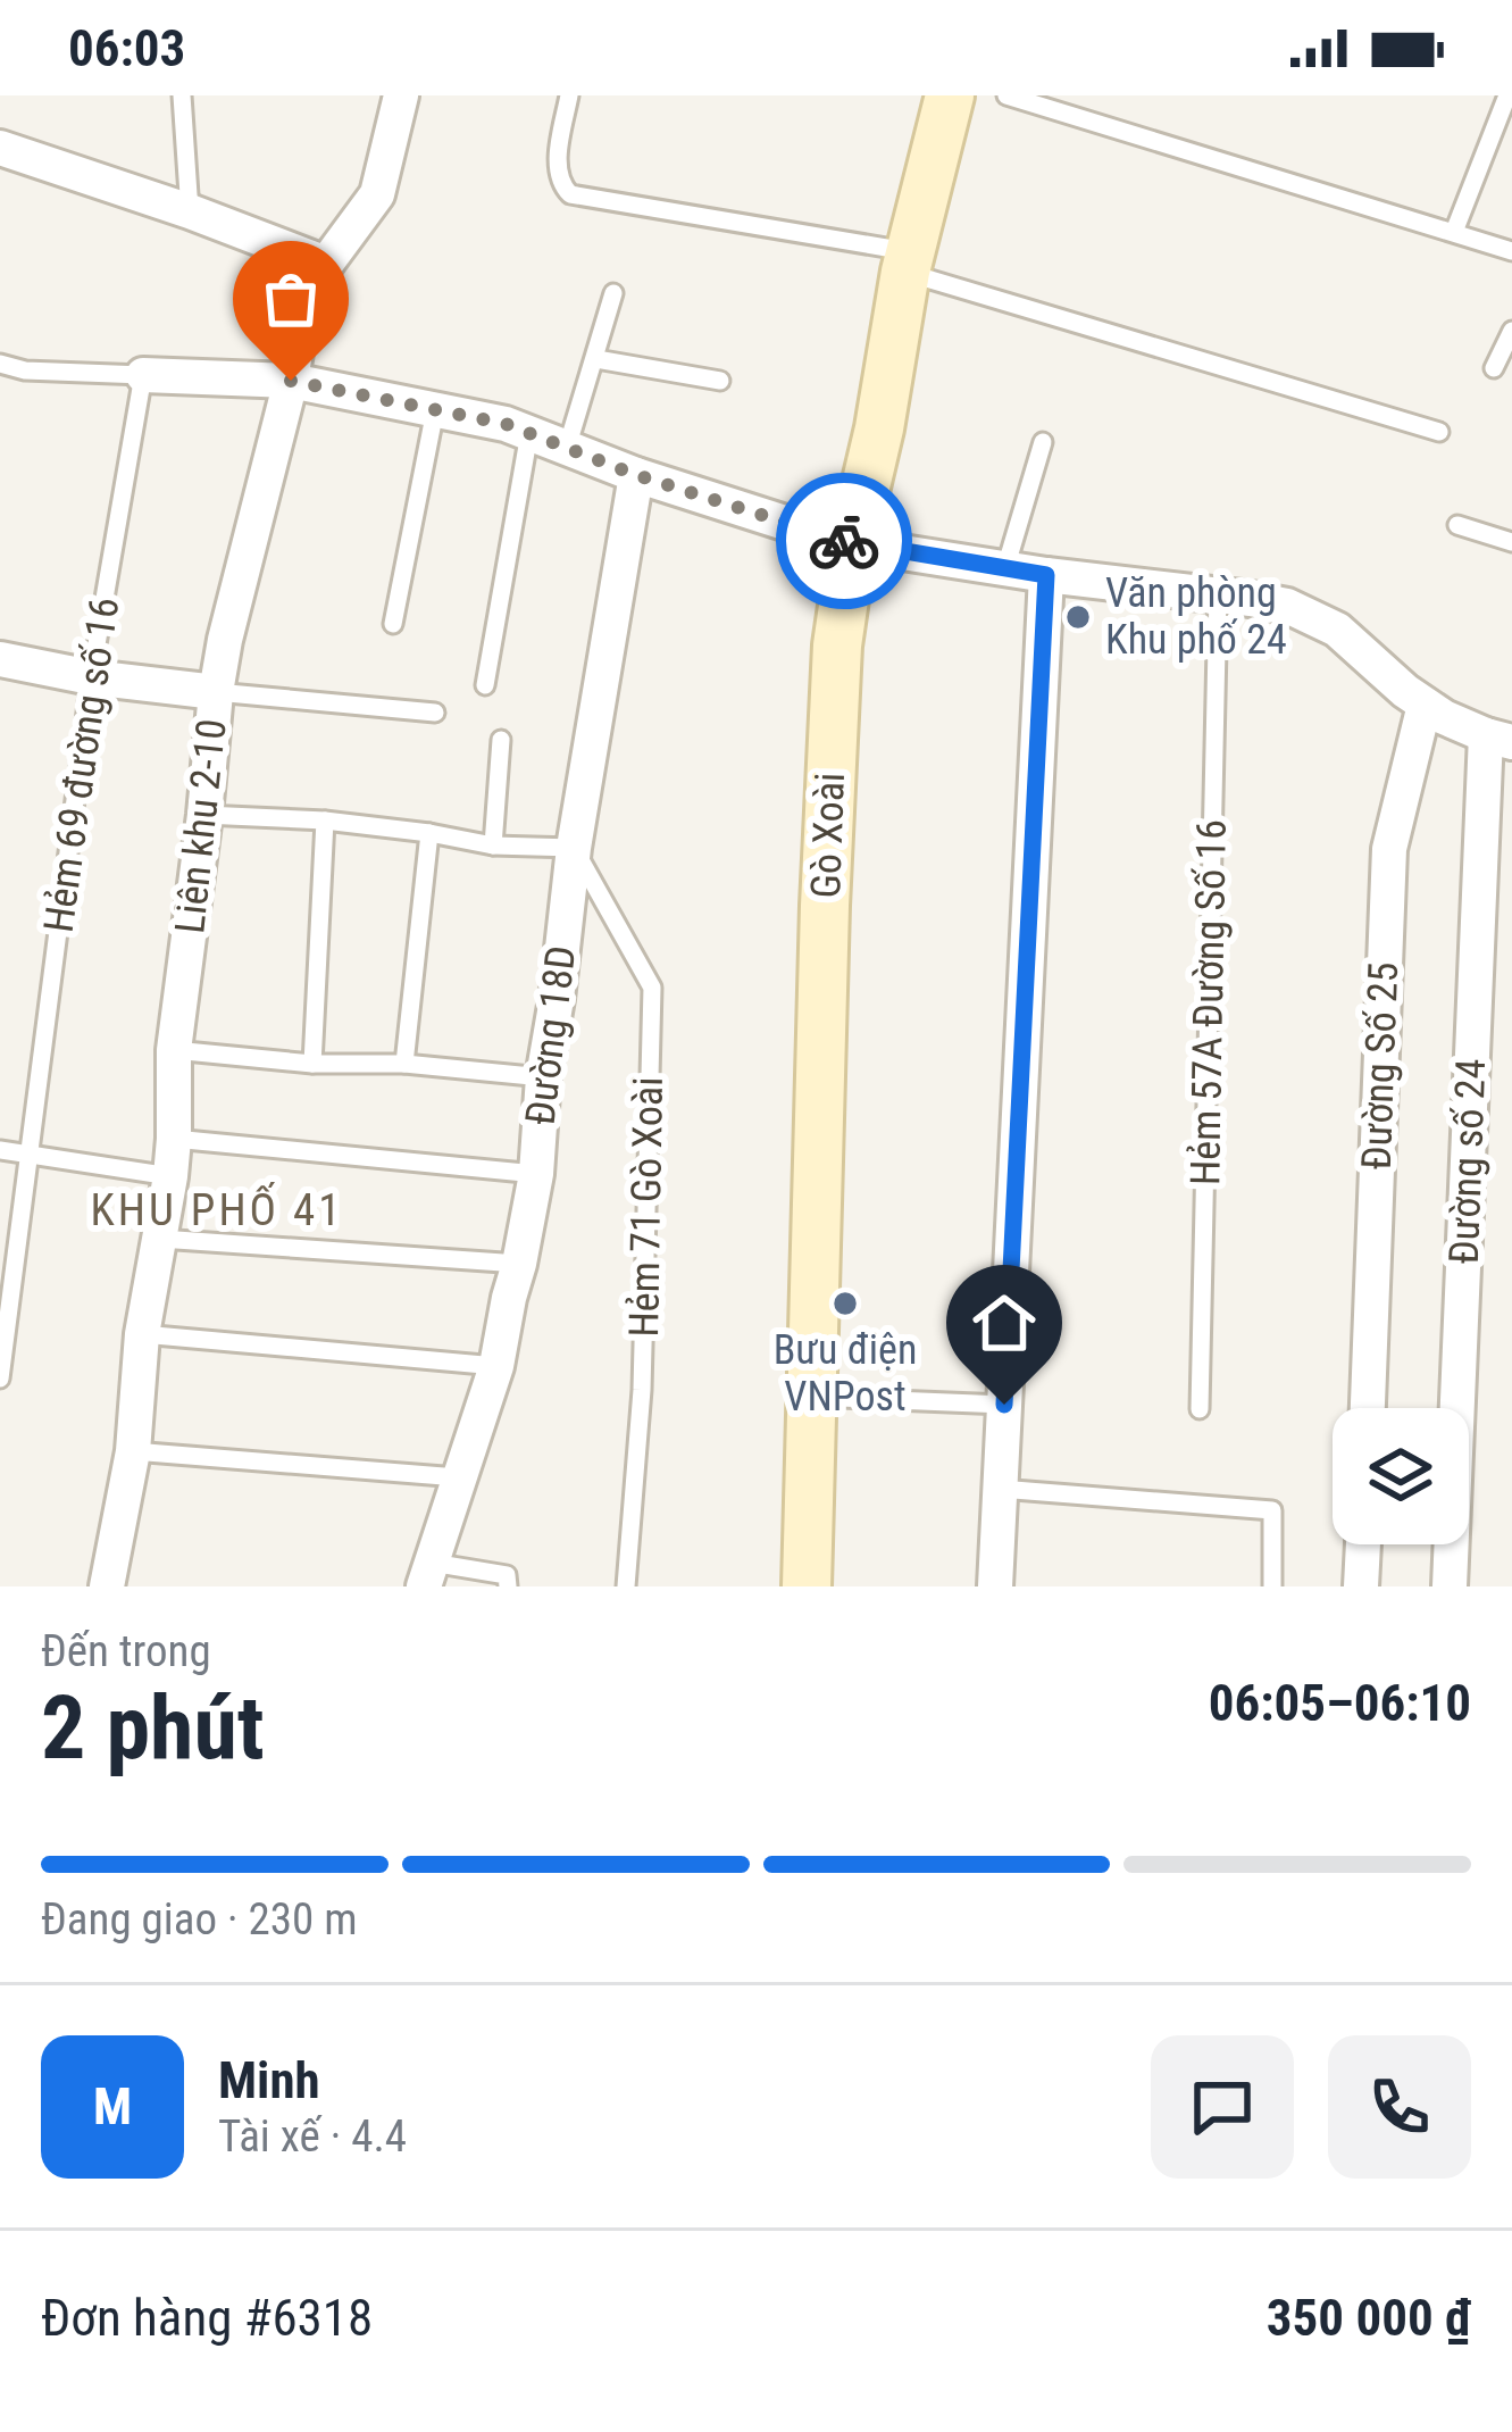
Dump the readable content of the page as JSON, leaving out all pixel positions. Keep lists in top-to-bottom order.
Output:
{
  "streets": {
    "street": [
      "Liên khu 2-10",
      "Gò Xoài",
      "Đường 18D",
      "Đường Số 25",
      "Đường số 24"
    ],
    "lane": ["Hẻm 69 đường số 16", "Hẻm 57A Đường Số 16", "Hẻm 71 Gò Xoài"]
  },
  "crossings": [
    ["Đường 18D", "Hẻm 71 Gò Xoài"]
  ],
  "districts": ["KHU PHỐ 41"],
  "places": ["Văn phòng Khu phố 24", "Bưu điện VNPost"],
  "page": {
    "status": "06:03",
    "heading": ["2 phút", "Đến trong", "06:05–06:10"],
    "panel": [
      "Minh",
      "Tài xế · 4.4",
      "Đơn hàng #6318",
      "350 000 ₫"
    ],
    "bar": "Đang giao · 230 m",
    "round": "M"
  }
}
